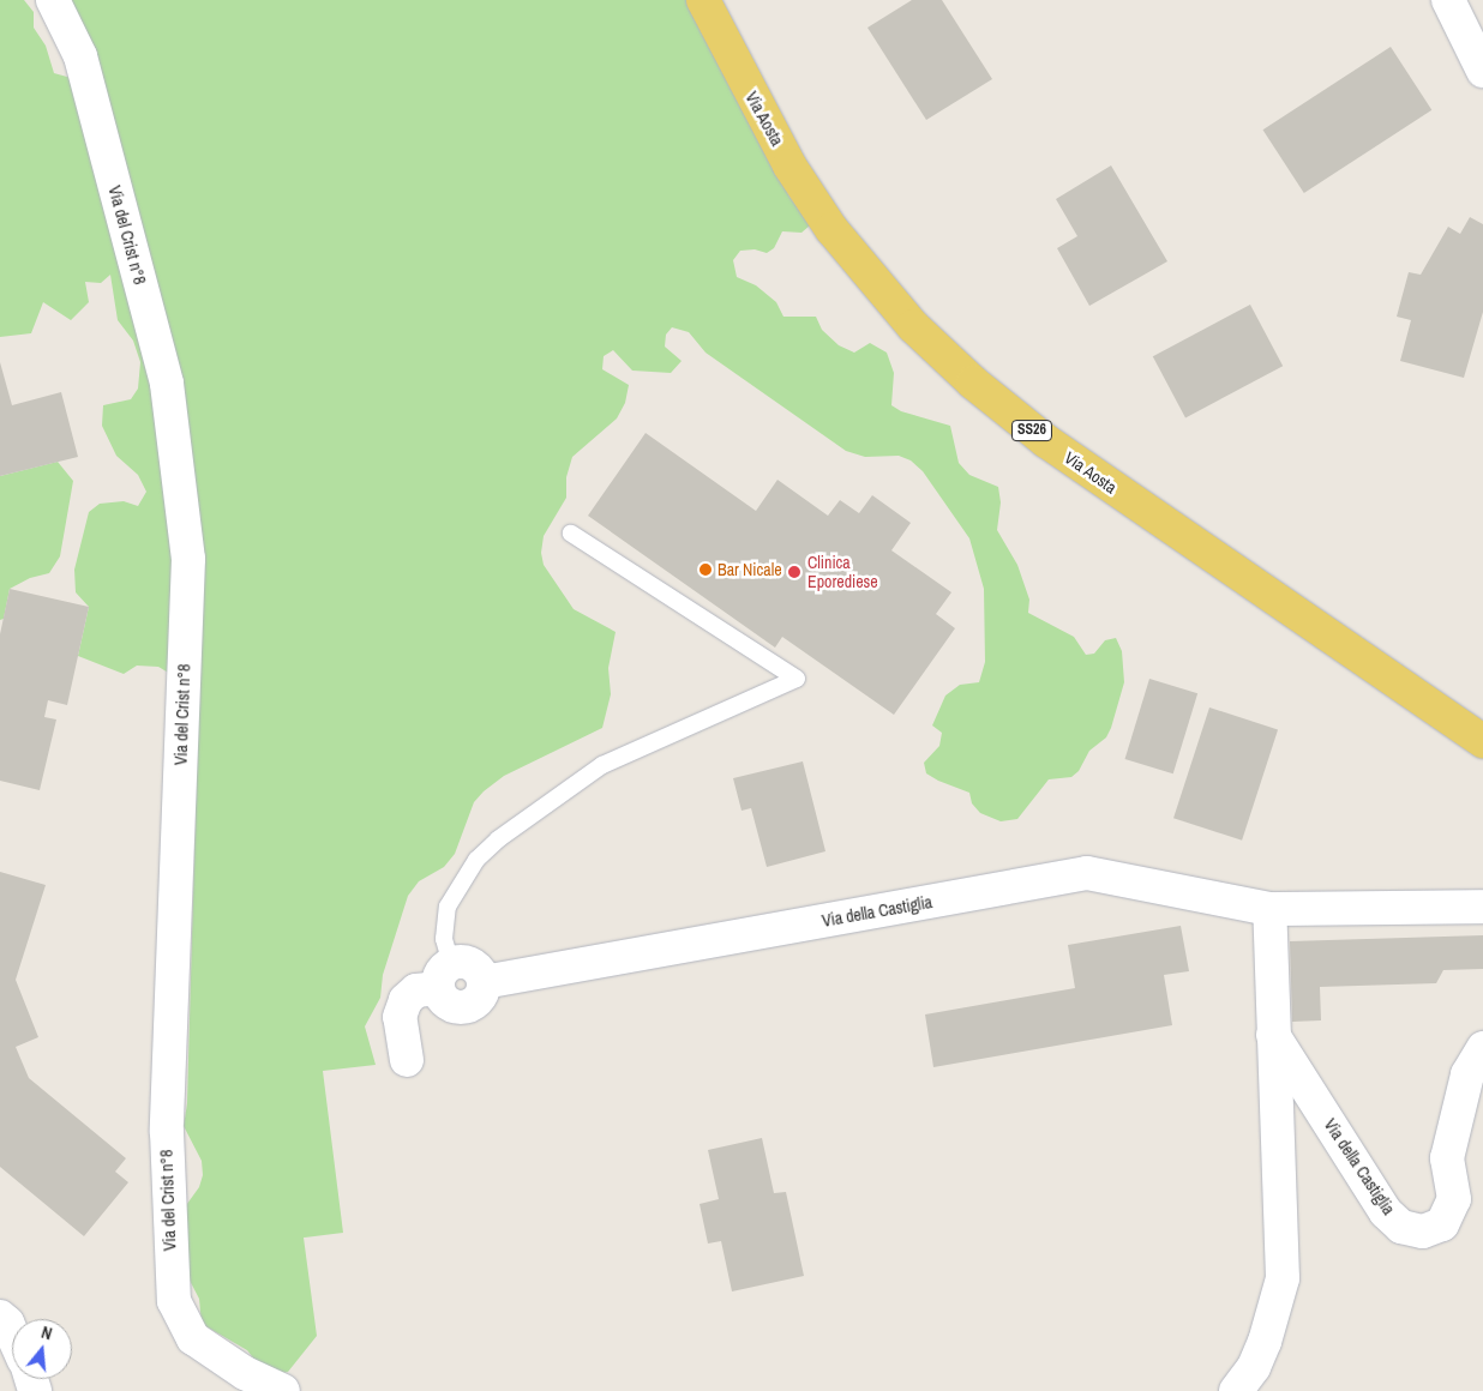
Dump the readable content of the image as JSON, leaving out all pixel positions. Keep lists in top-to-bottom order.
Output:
{
  "streets": {
    "main road": ["Via Aosta", "SS26"],
    "street": ["Via del Crist n°8", "Via della Castiglia"]
  },
  "places": ["Bar Nicale", "Clinica Eporediese"],
  "north": "top"
}
